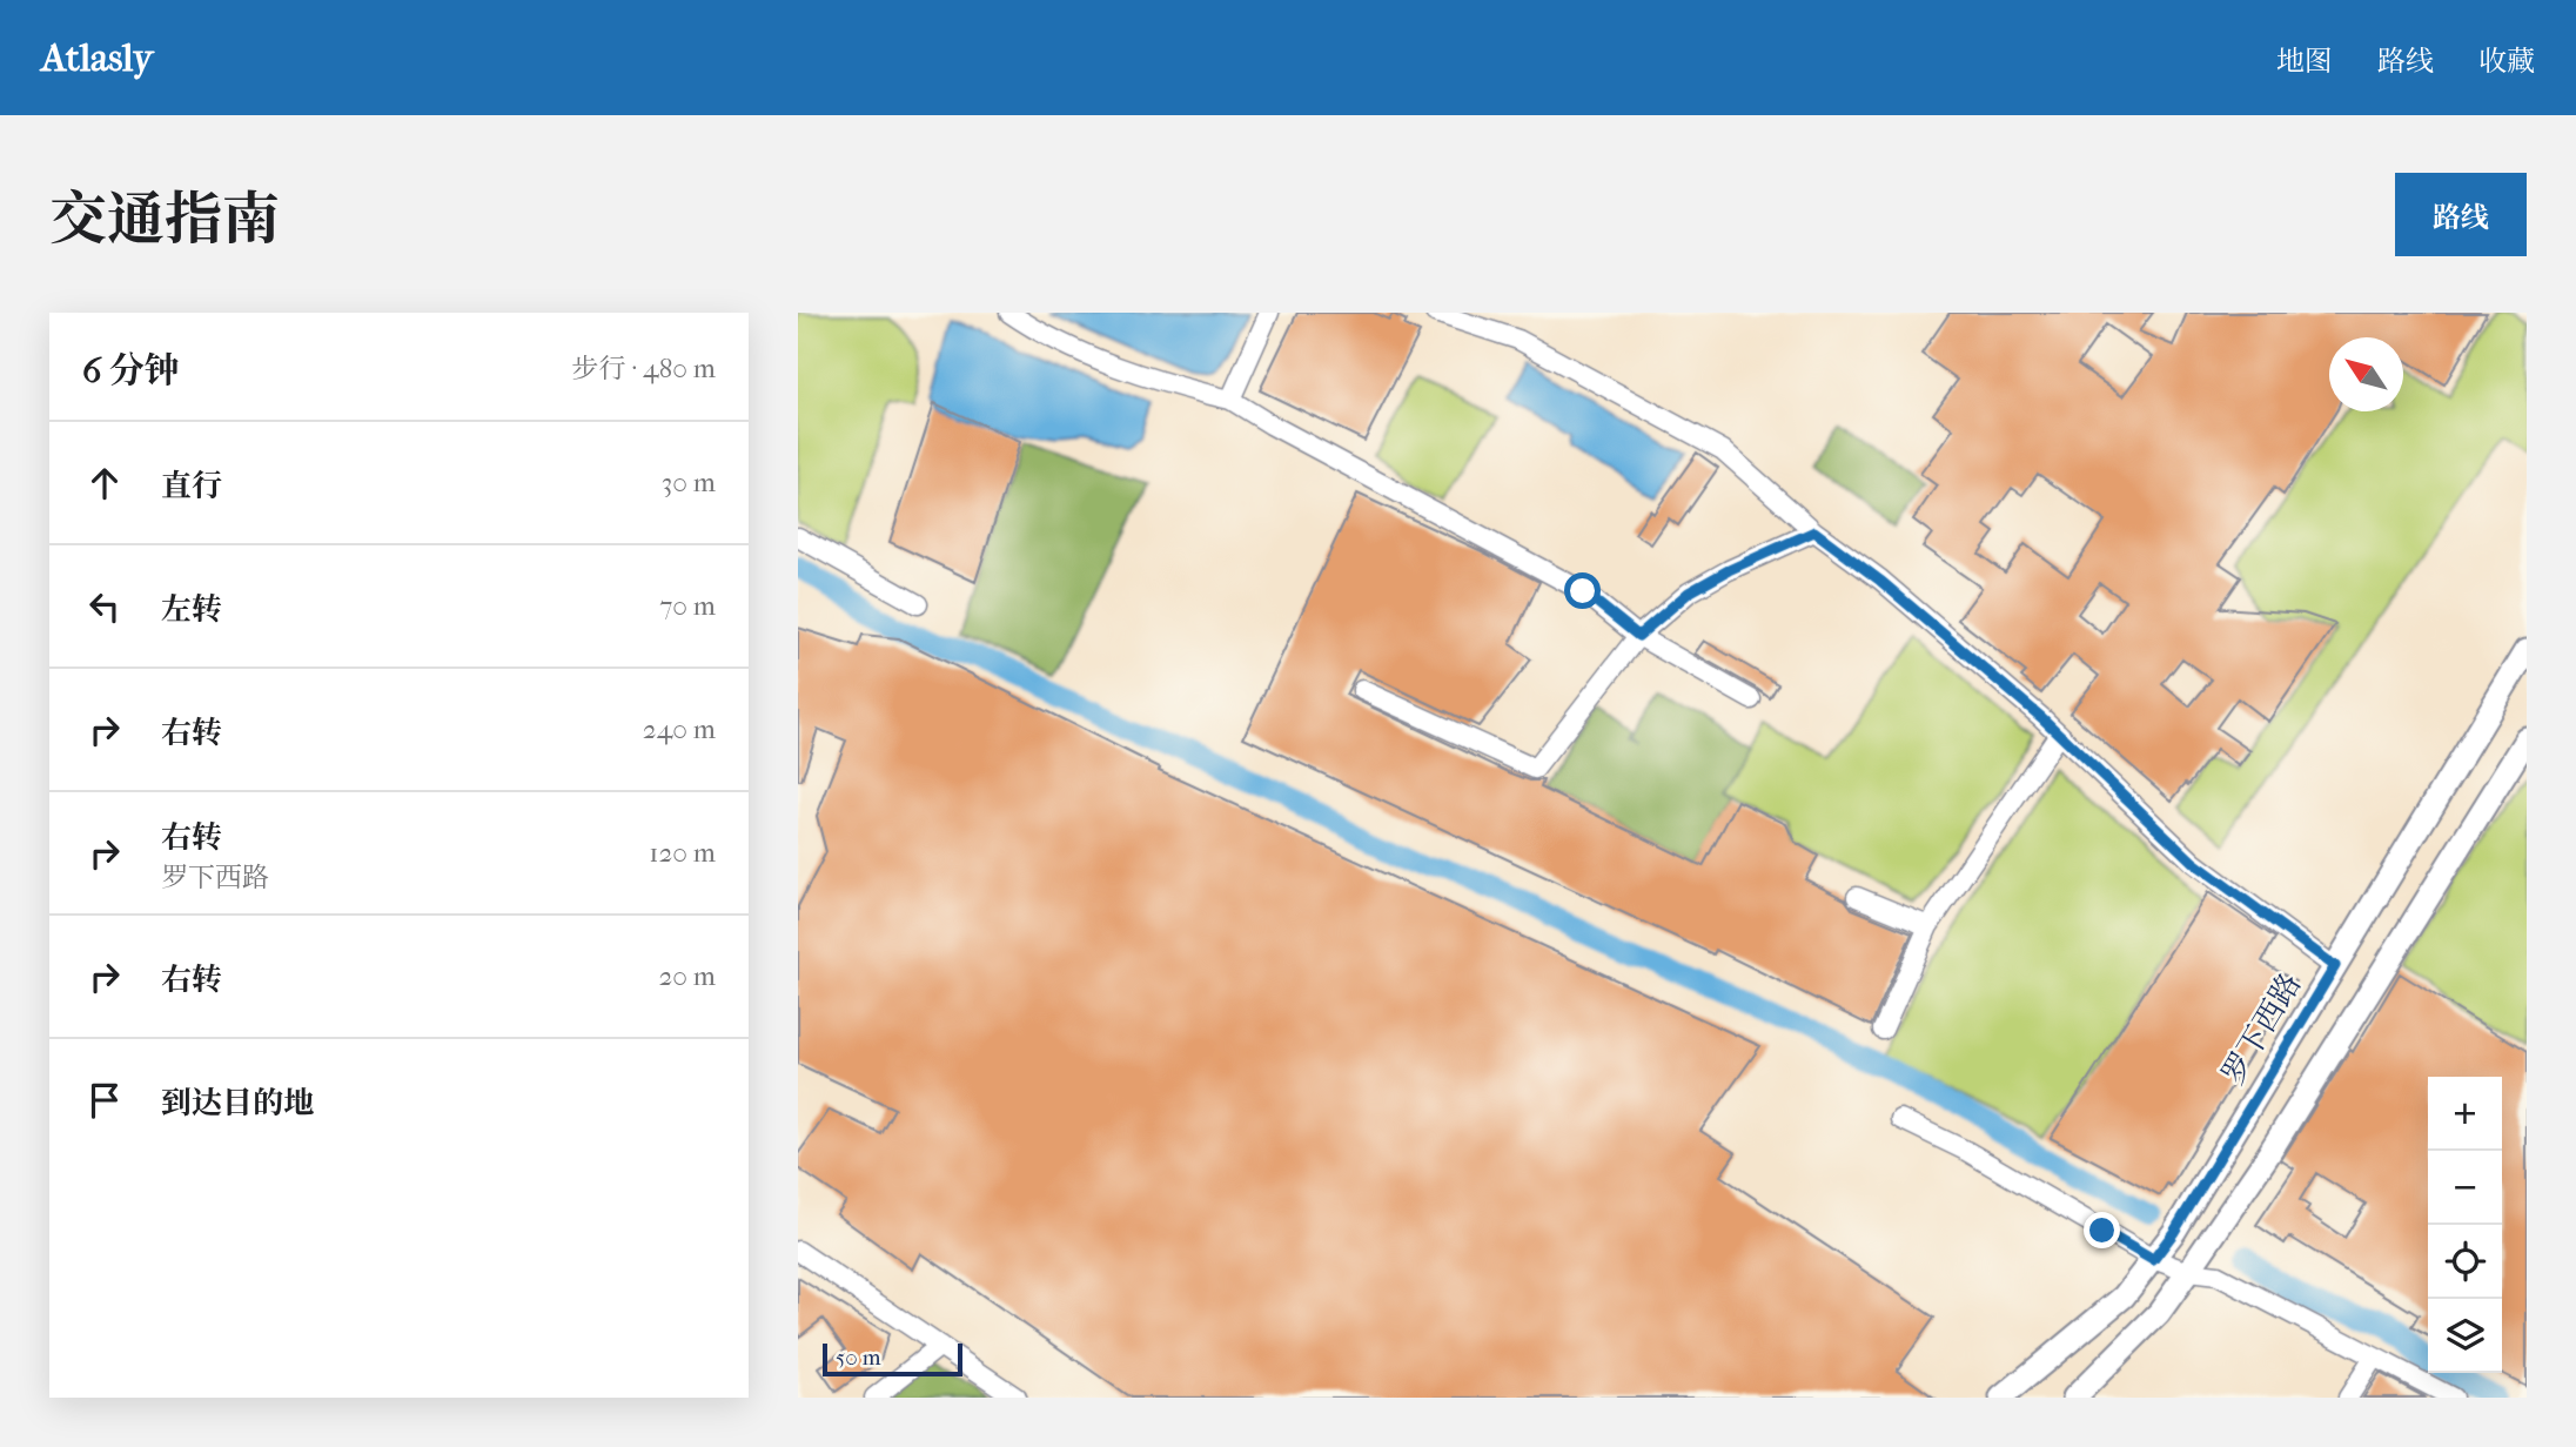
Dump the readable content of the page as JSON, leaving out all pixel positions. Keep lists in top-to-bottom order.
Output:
{
  "streets": {
    "main road": ["罗下西路"]
  },
  "scale_bar": "50 m",
  "north": "top left",
  "page": {
    "header": "Atlasly",
    "nav": ["地图", "路线", "收藏"],
    "title": "交通指南",
    "buttons": "路线",
    "heading": ["6 分钟", "步行 · 480 m"],
    "list": [
      ["直行", "30 m"],
      ["左转", "70 m"],
      ["右转", "240 m"],
      ["右转", "罗下西路", "120 m"],
      ["右转", "20 m"],
      "到达目的地"
    ],
    "map_buttons": ["+", "−"],
    "scale": "50 m"
  }
}
